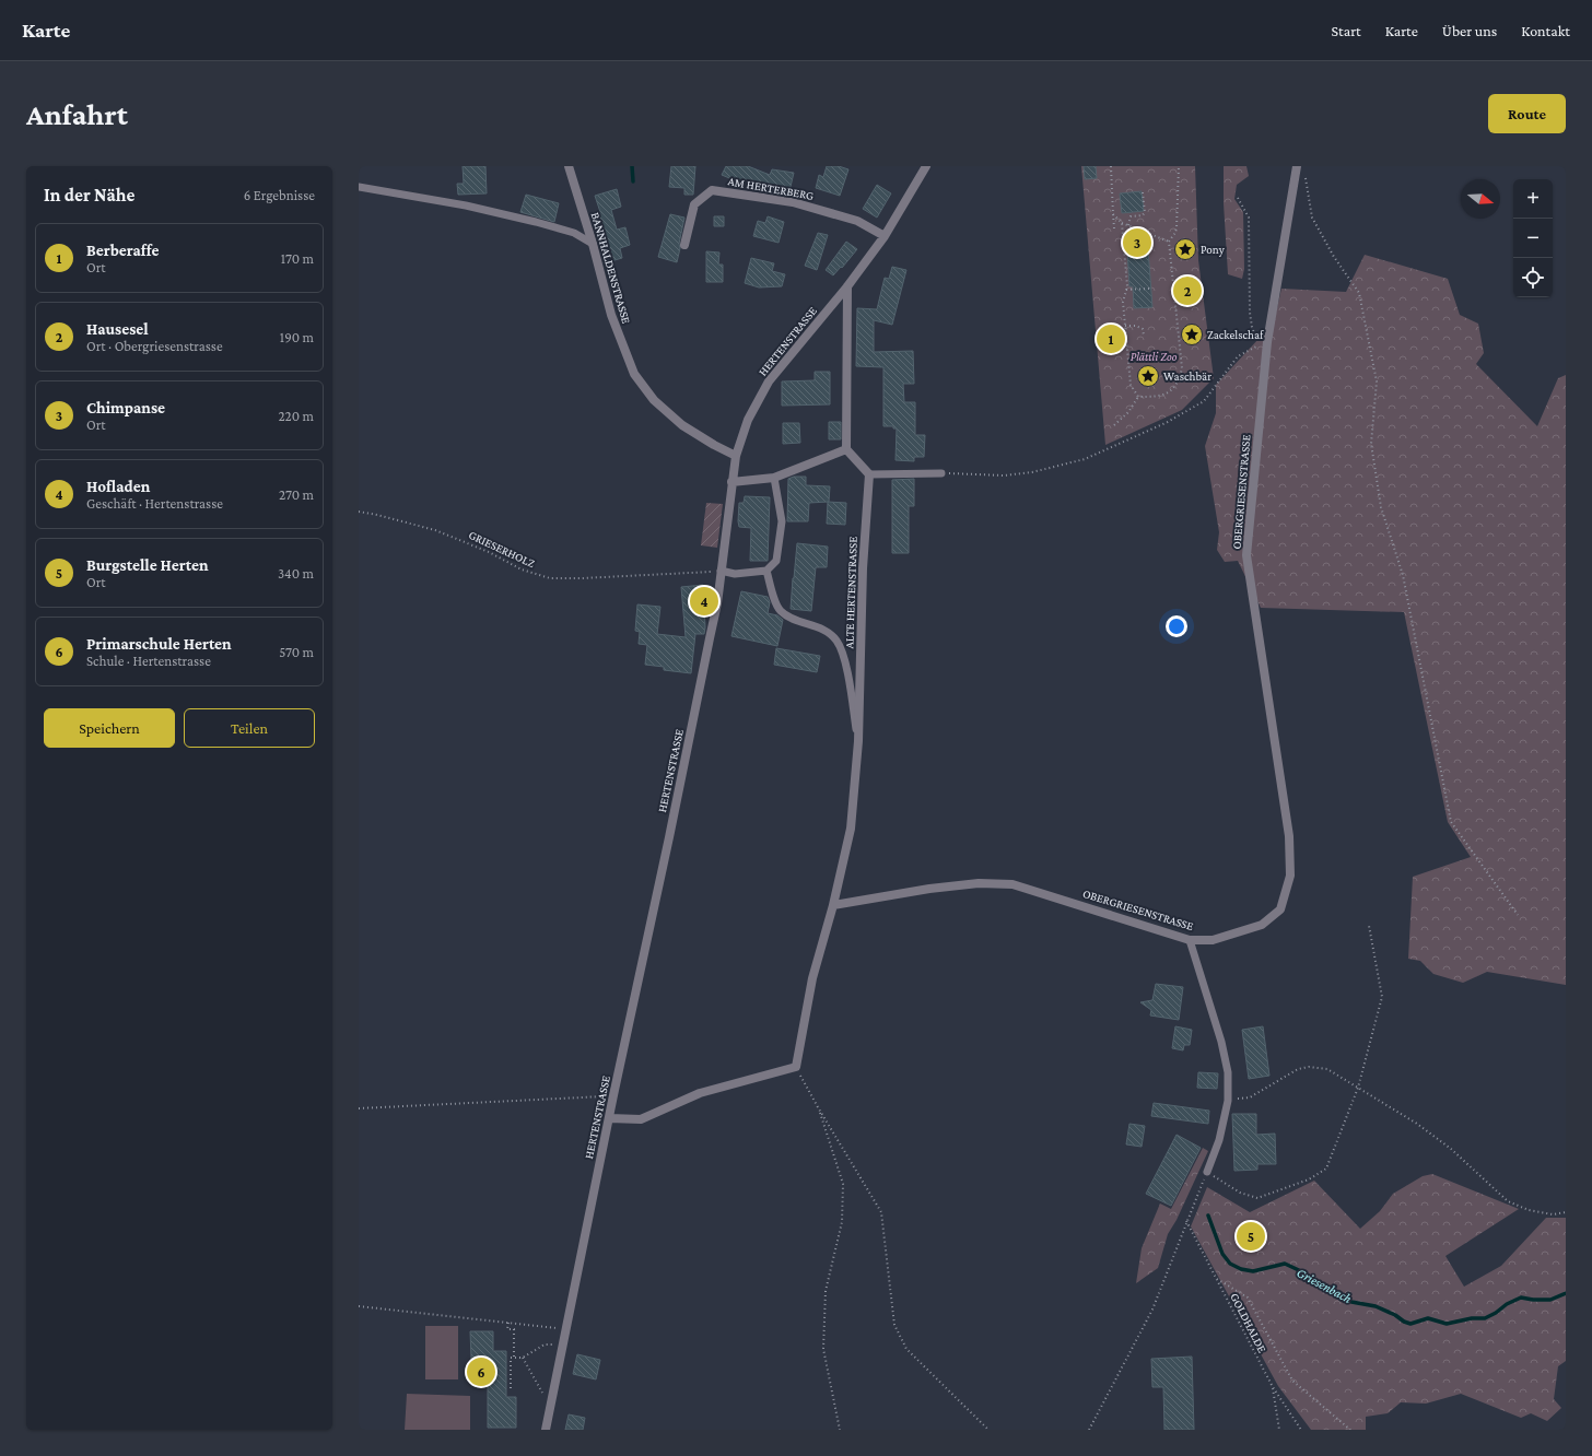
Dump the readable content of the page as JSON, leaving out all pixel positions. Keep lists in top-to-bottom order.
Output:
{
  "streets": {
    "street": [
      "AM HERTERBERG",
      "BANNHALDENSTRASSE",
      "HERTENSTRASSE",
      "OBERGRIESENSTRASSE",
      "ALTE HERTENSTRASSE"
    ],
    "path": ["GRIESERHOLZ", "GOLDHALDE"]
  },
  "crossings": [
    ["AM HERTERBERG", "HERTENSTRASSE"],
    ["BANNHALDENSTRASSE", "HERTENSTRASSE"],
    ["HERTENSTRASSE", "GRIESERHOLZ"],
    ["OBERGRIESENSTRASSE", "ALTE HERTENSTRASSE"]
  ],
  "water": ["Griesenbach"],
  "parks": ["Plättli Zoo"],
  "places": {
    "place": ["Pony", "Zackelschaf", "Waschbär"]
  },
  "north": "right",
  "page": {
    "header": "Karte",
    "nav": [
      "Start",
      "Karte",
      "Über uns",
      "Kontakt"
    ],
    "buttons": [
      "Route",
      ["Speichern", "Teilen"]
    ],
    "title": "Anfahrt",
    "heading": ["In der Nähe", "6 Ergebnisse"],
    "map_buttons": ["+", "−"],
    "list": [
      {
        "mark": "1",
        "name": "Berberaffe",
        "note": "Ort",
        "value": "170 m"
      },
      {
        "mark": "2",
        "name": "Hausesel",
        "note": "Ort · Obergriesenstrasse",
        "value": "190 m"
      },
      {
        "mark": "3",
        "name": "Chimpanse",
        "note": "Ort",
        "value": "220 m"
      },
      {
        "mark": "4",
        "name": "Hofladen",
        "note": "Geschäft · Hertenstrasse",
        "value": "270 m"
      },
      {
        "mark": "5",
        "name": "Burgstelle Herten",
        "note": "Ort",
        "value": "340 m"
      },
      {
        "mark": "6",
        "name": "Primarschule Herten",
        "note": "Schule · Hertenstrasse",
        "value": "570 m"
      }
    ],
    "pins": [
      "3",
      "2",
      "1",
      "4",
      "5",
      "6"
    ]
  }
}
